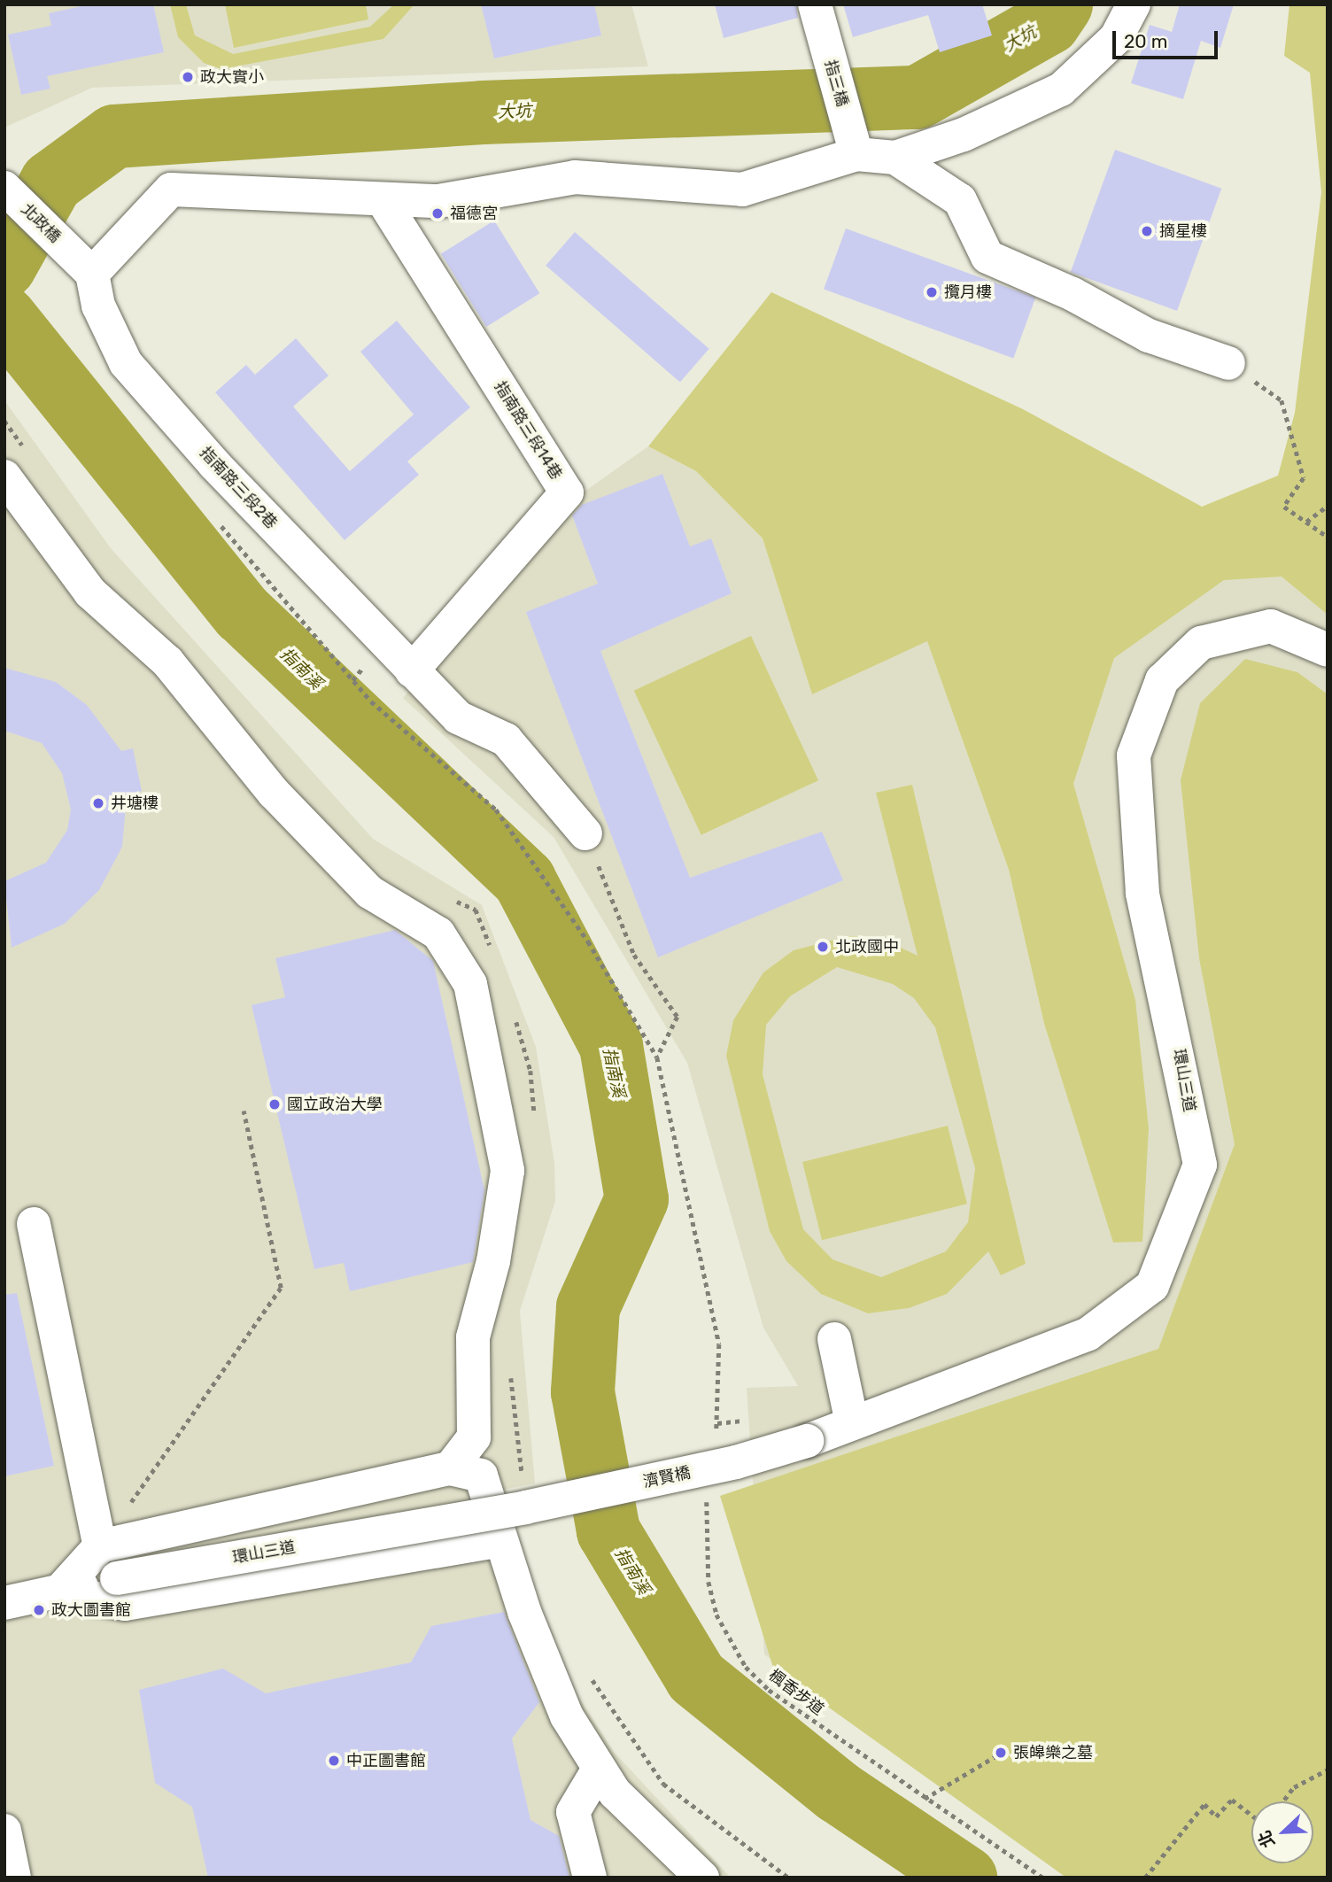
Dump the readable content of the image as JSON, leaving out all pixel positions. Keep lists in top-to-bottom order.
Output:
{
  "streets": {
    "lane": [
      "指三橋",
      "北政橋",
      "指南路三段14巷",
      "指南路三段2巷",
      "環山三道",
      "濟賢橋"
    ],
    "path": ["楓香步道"]
  },
  "crossings": [
    ["北政橋", "指南路三段2巷"],
    ["指南路三段14巷", "指南路三段2巷"],
    ["環山三道", "濟賢橋"]
  ],
  "water": ["大坑", "指南溪"],
  "places": [
    "政大實小",
    "福德宮",
    "摘星樓",
    "攬月樓",
    "井塘樓",
    "北政國中",
    "國立政治大學",
    "政大圖書館",
    "張皞樂之墓",
    "中正圖書館"
  ],
  "scale_bar": "20 m",
  "north": "bottom left"
}
